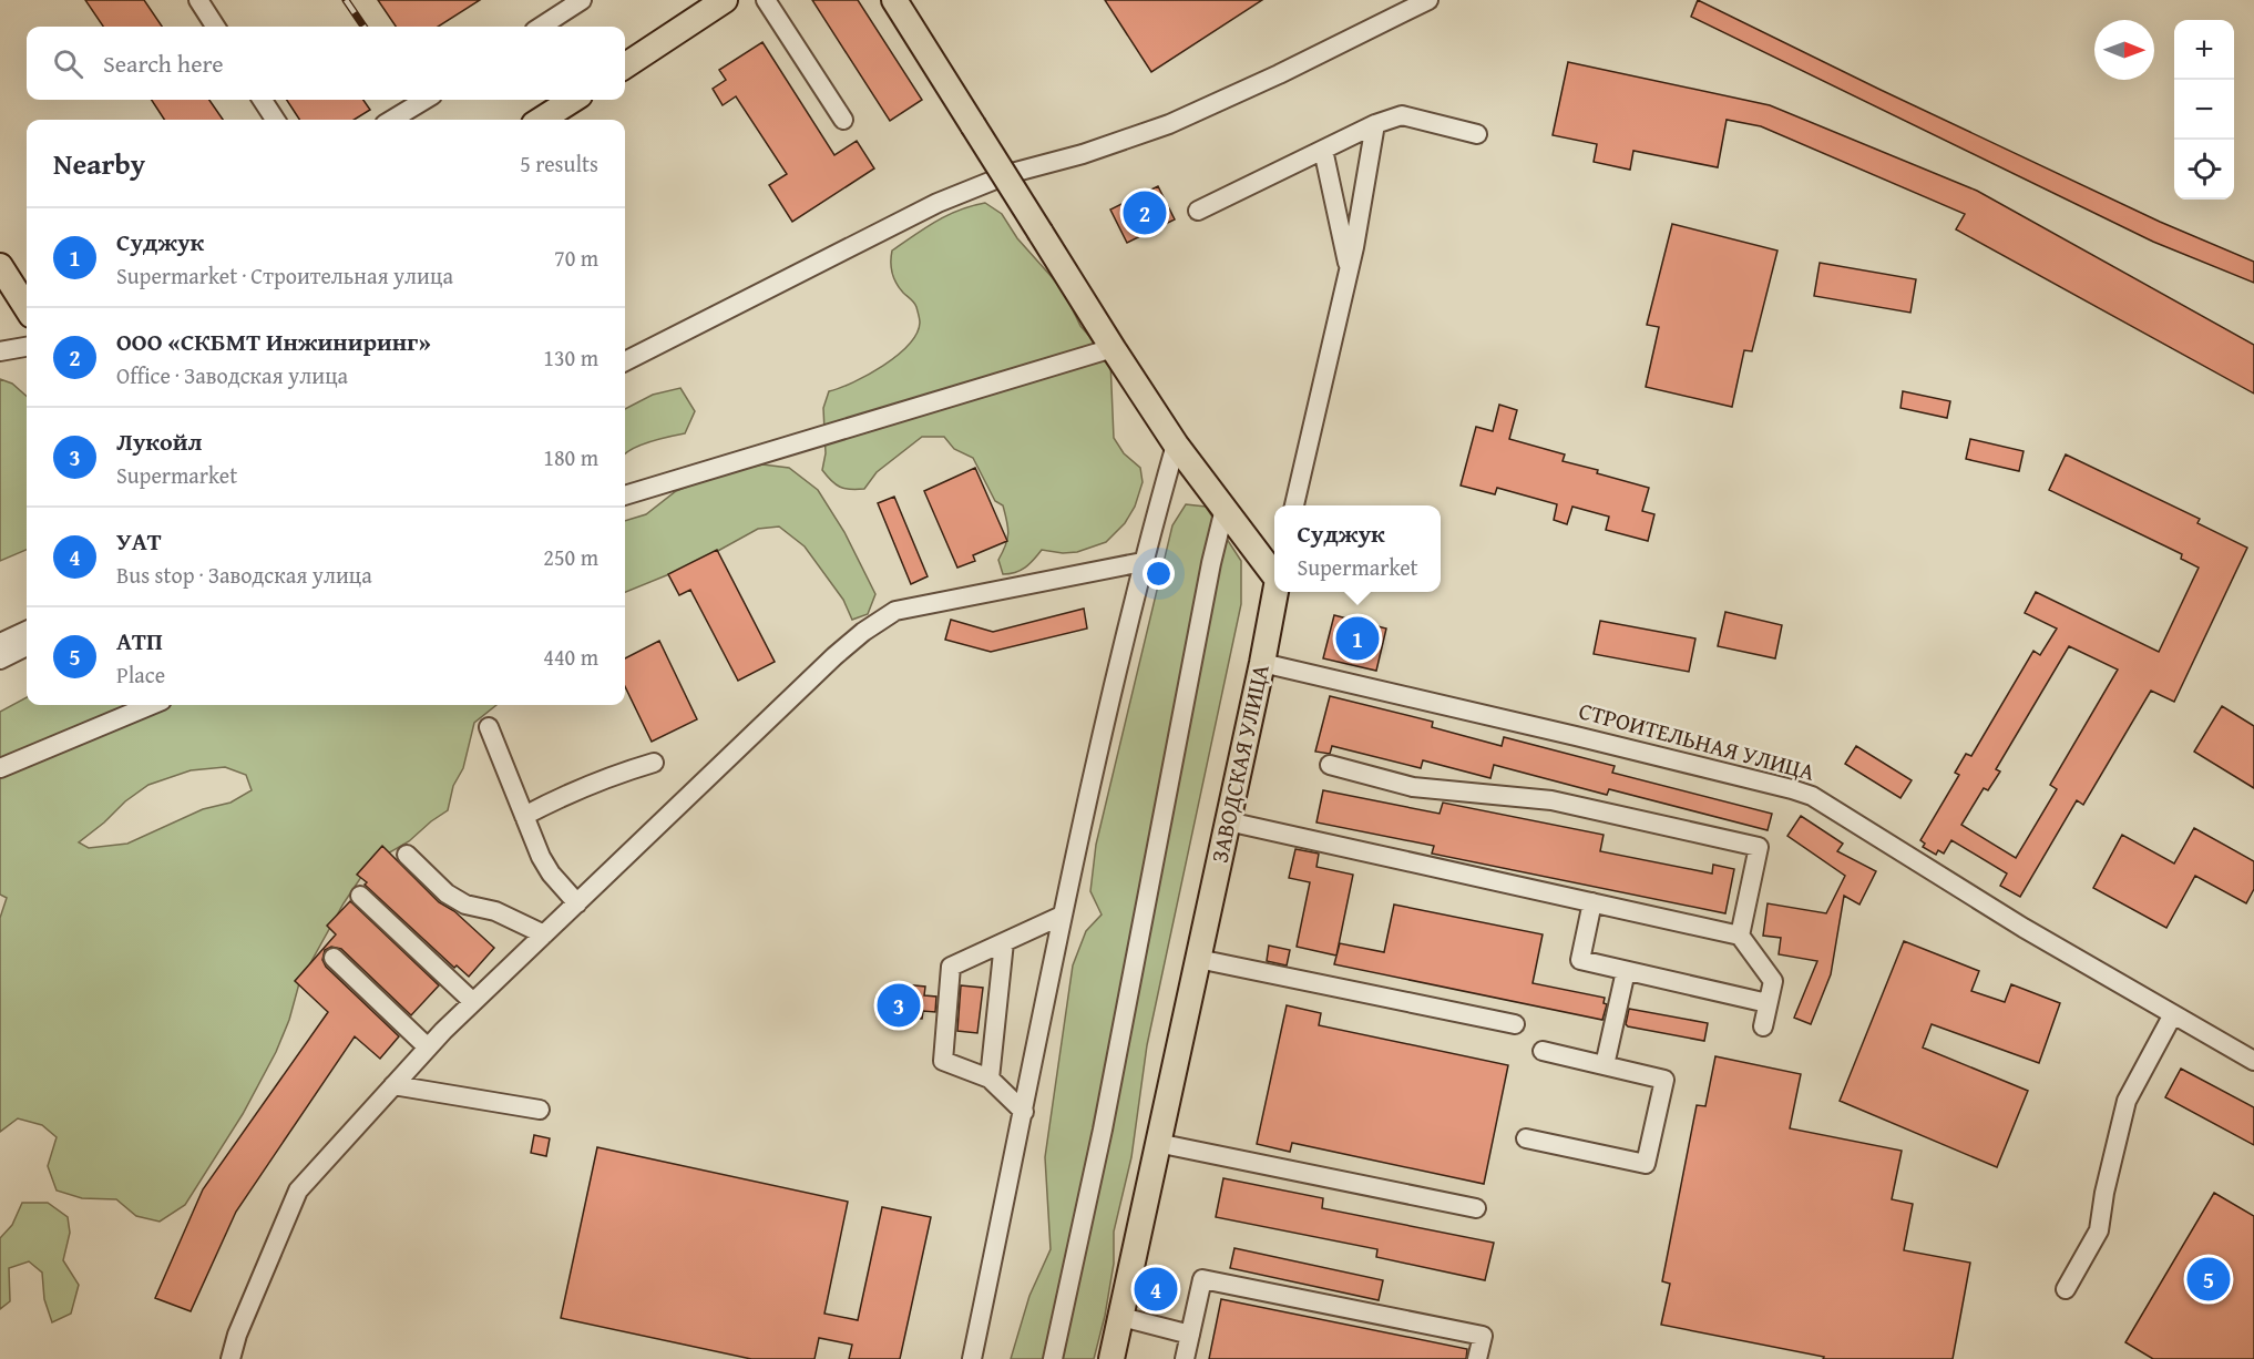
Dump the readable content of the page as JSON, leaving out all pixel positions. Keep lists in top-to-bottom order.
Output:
{
  "streets": {
    "main road": ["ЗАВОДСКАЯ УЛИЦА"],
    "street": ["СТРОИТЕЛЬНАЯ УЛИЦА"]
  },
  "crossings": [
    ["СТРОИТЕЛЬНАЯ УЛИЦА", "ЗАВОДСКАЯ УЛИЦА"]
  ],
  "north": "right",
  "page": {
    "map_buttons": ["+", "−"],
    "search": "Search here",
    "heading": ["Nearby", "5 results"],
    "pins": [
      "2",
      "1",
      "3",
      "5",
      "4"
    ],
    "list": [
      {
        "mark": "1",
        "name": "Суджук",
        "note": "Supermarket · Строительная улица",
        "value": "70 m"
      },
      {
        "mark": "2",
        "name": "ООО «СКБМТ Инжиниринг»",
        "note": "Office · Заводская улица",
        "value": "130 m"
      },
      {
        "mark": "3",
        "name": "Лукойл",
        "note": "Supermarket",
        "value": "180 m"
      },
      {
        "mark": "4",
        "name": "УАТ",
        "note": "Bus stop · Заводская улица",
        "value": "250 m"
      },
      {
        "mark": "5",
        "name": "АТП",
        "note": "Place",
        "value": "440 m"
      }
    ],
    "popup": ["Суджук", "Supermarket"]
  }
}
